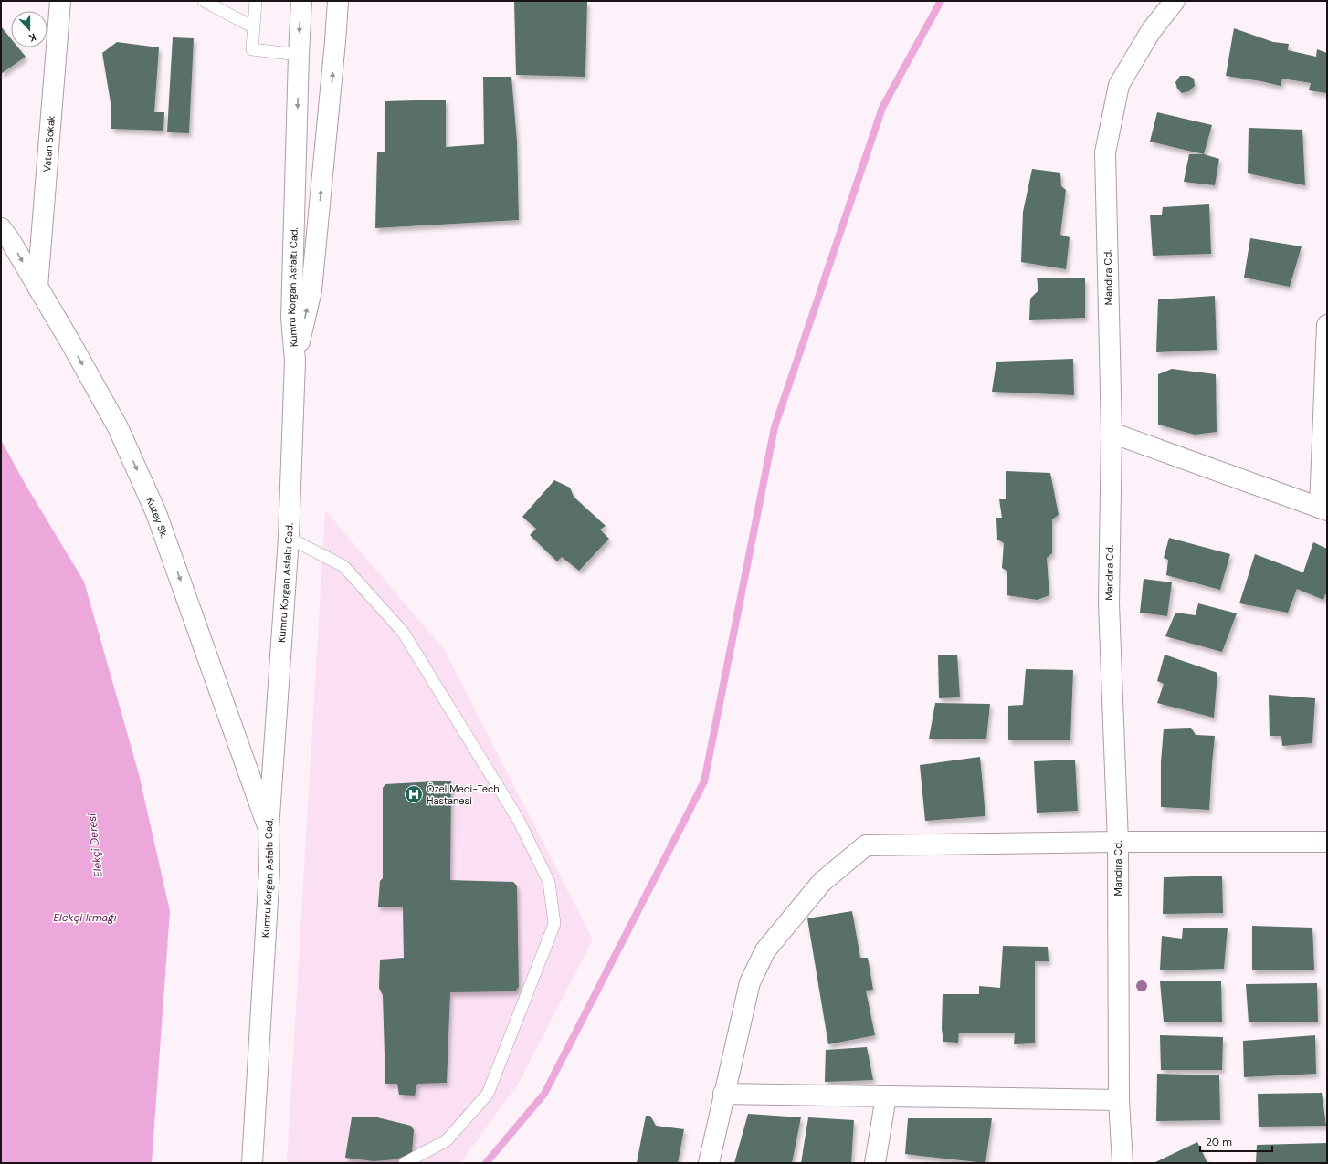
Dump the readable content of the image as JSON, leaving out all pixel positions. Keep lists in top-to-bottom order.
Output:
{
  "streets": {
    "street": [
      "Vatan Sokak",
      "Mandıra Cd.",
      "Kumru Korgan Asfaltı Cad.",
      "Kuzey Sk."
    ]
  },
  "crossings": [
    ["Vatan Sokak", "Kuzey Sk."],
    ["Kumru Korgan Asfaltı Cad.", "Kuzey Sk."]
  ],
  "one_way": ["Kuzey Sk."],
  "water": ["Elekçi Deresi", "Elekçi Irmağı"],
  "places": {
    "hospital": ["Özel Medi-Tech Hastanesi"]
  },
  "scale_bar": "20 m",
  "north": "bottom"
}
